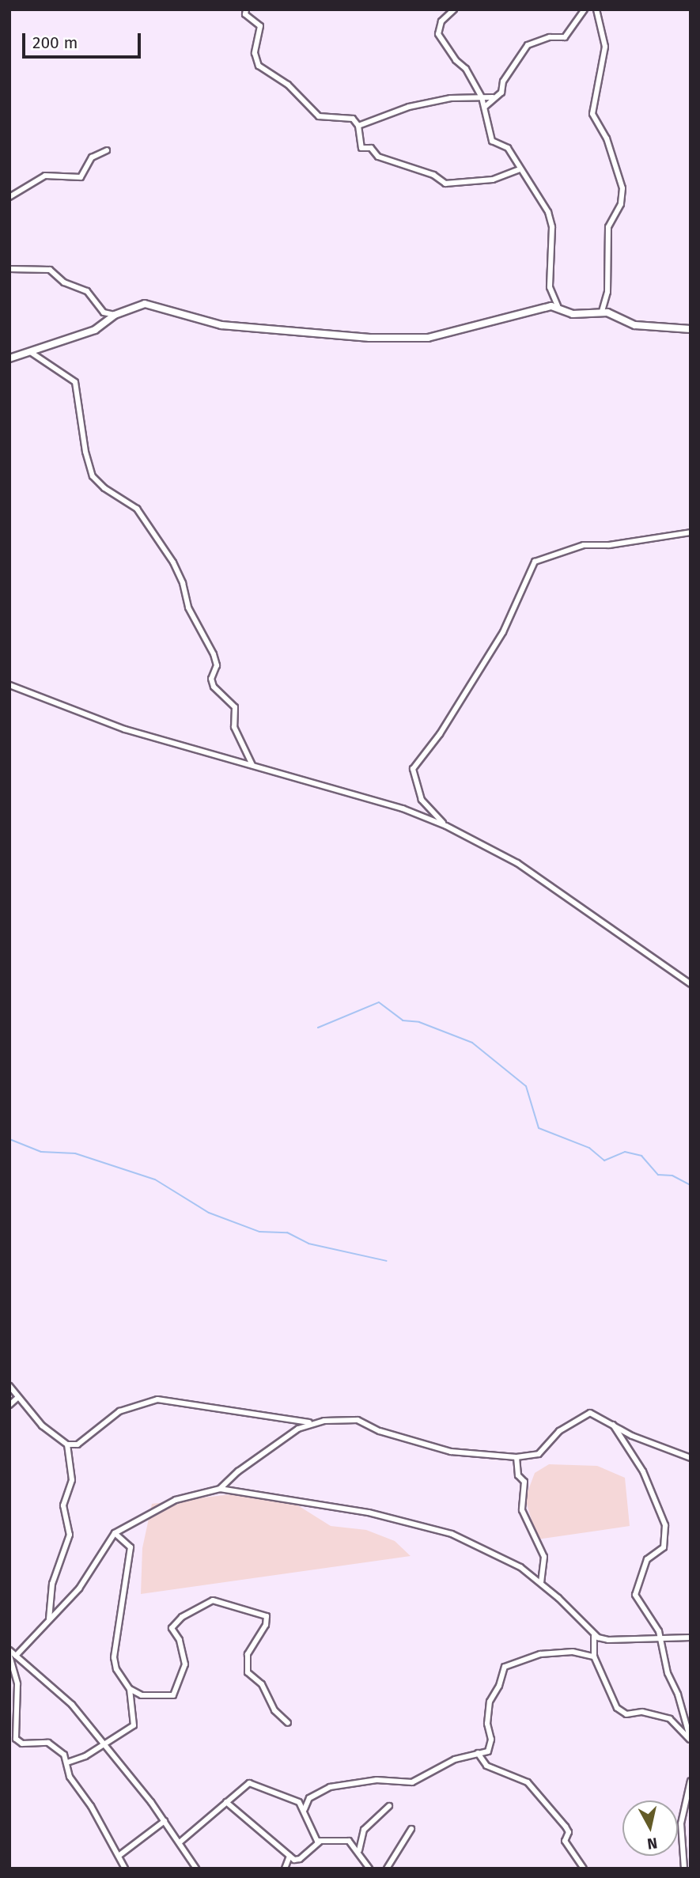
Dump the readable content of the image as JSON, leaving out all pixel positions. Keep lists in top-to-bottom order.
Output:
{
  "scale_bar": "200 m",
  "north": "bottom"
}
